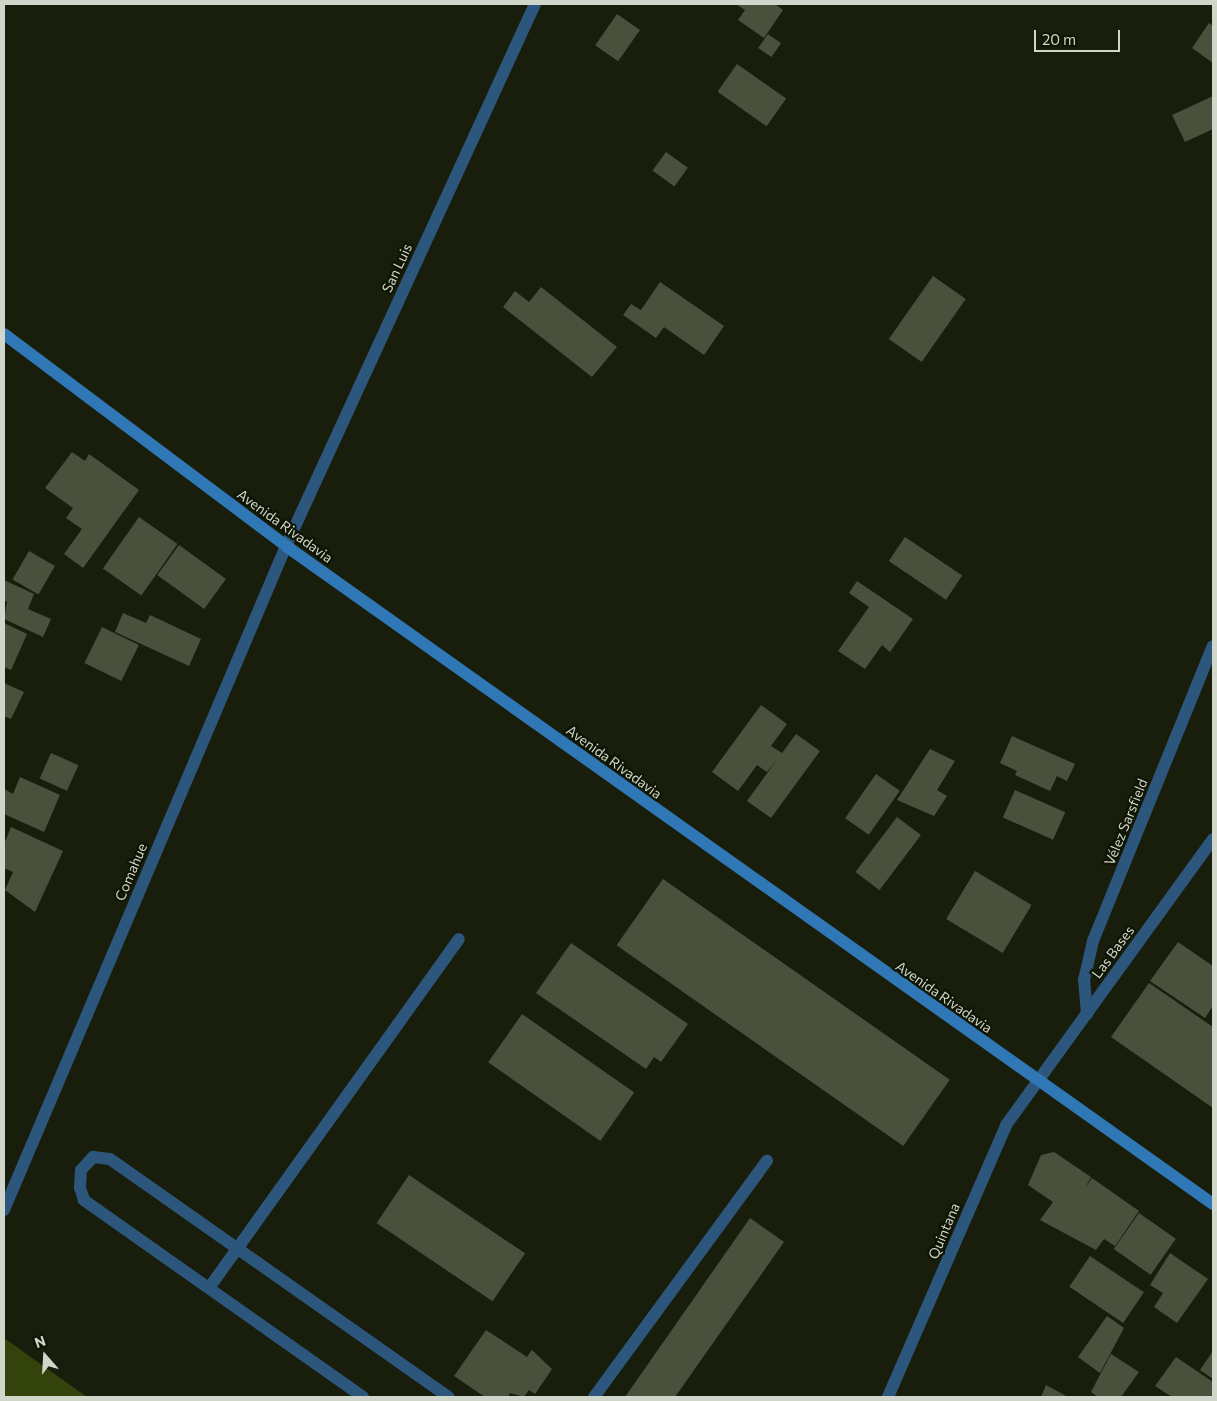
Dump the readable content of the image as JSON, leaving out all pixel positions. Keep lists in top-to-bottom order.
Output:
{
  "streets": {
    "main road": ["Avenida Rivadavia"],
    "street": [
      "San Luis",
      "Vélez Sarsfield",
      "Comahue",
      "Las Bases",
      "Quintana"
    ]
  },
  "crossings": [
    ["San Luis", "Avenida Rivadavia"],
    ["San Luis", "Comahue"],
    ["Avenida Rivadavia", "Comahue"],
    ["Avenida Rivadavia", "Las Bases"],
    ["Avenida Rivadavia", "Quintana"],
    ["Vélez Sarsfield", "Las Bases"],
    ["Las Bases", "Quintana"]
  ],
  "scale_bar": "20 m",
  "north": "top"
}
